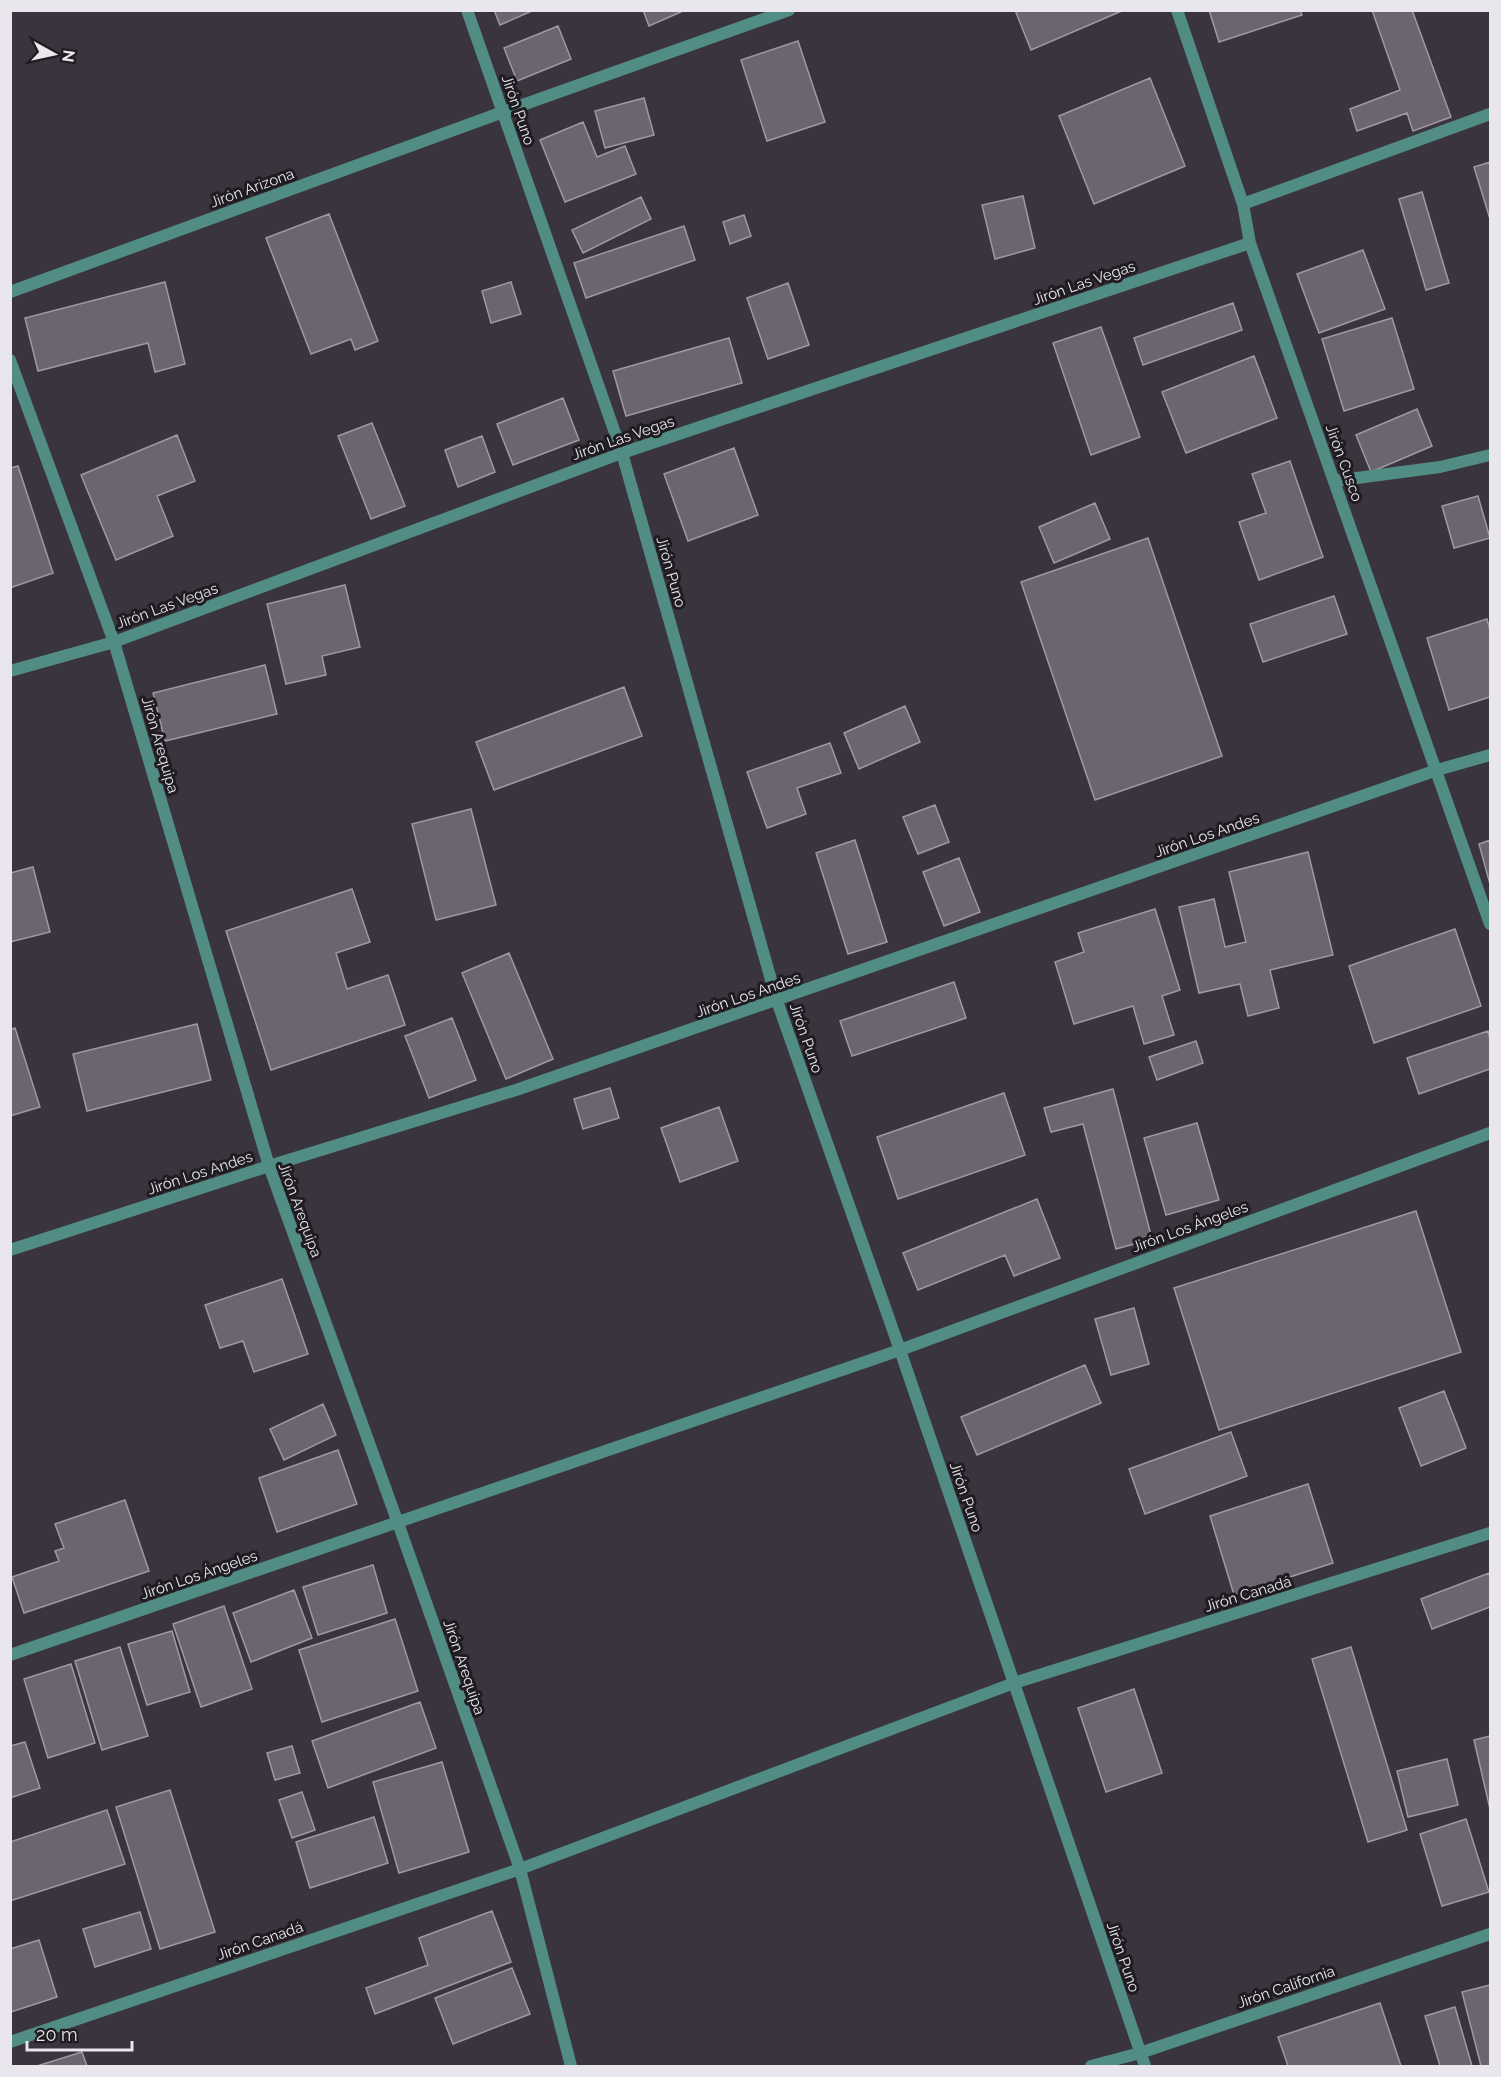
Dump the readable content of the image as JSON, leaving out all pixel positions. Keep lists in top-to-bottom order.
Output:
{
  "streets": {
    "street": [
      "Jirón Puno",
      "Jirón Arizona",
      "Jirón Las Vegas",
      "Jirón Cusco",
      "Jirón Arequipa",
      "Jirón Los Andes",
      "Jirón Los Ángeles",
      "Jirón Canadá",
      "Jirón California"
    ]
  },
  "crossings": [
    ["Jirón Puno", "Jirón Arizona"],
    ["Jirón Puno", "Jirón Las Vegas"],
    ["Jirón Puno", "Jirón Los Andes"],
    ["Jirón Puno", "Jirón Los Ángeles"],
    ["Jirón Puno", "Jirón Canadá"],
    ["Jirón Puno", "Jirón California"],
    ["Jirón Las Vegas", "Jirón Cusco"],
    ["Jirón Las Vegas", "Jirón Arequipa"],
    ["Jirón Cusco", "Jirón Los Andes"],
    ["Jirón Arequipa", "Jirón Los Andes"],
    ["Jirón Arequipa", "Jirón Los Ángeles"],
    ["Jirón Arequipa", "Jirón Canadá"]
  ],
  "scale_bar": "20 m",
  "north": "right"
}
